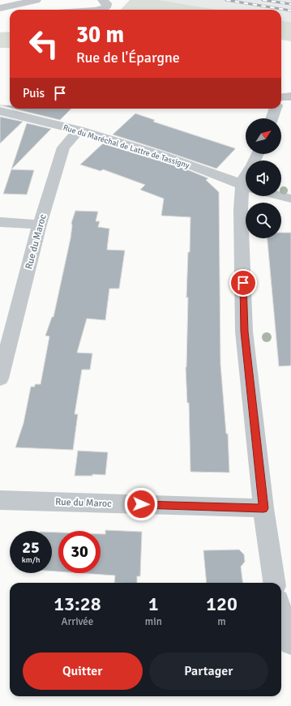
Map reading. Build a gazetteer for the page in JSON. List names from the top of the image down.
{
  "streets": {
    "street": ["Rue du Maréchal de Lattre de Tassigny", "Rue du Maroc"]
  },
  "crossings": [
    ["Rue du Maréchal de Lattre de Tassigny", "Rue du Maroc"]
  ],
  "north": "top right",
  "page": {
    "turn": ["30 m", "Rue de l'Épargne"],
    "then": "Puis",
    "speed": "25 km/h",
    "limit": "30",
    "eta": [
      "13:28",
      "Arrivée",
      "1",
      "min",
      "120",
      "m"
    ],
    "buttons": ["Quitter", "Partager"]
  }
}
